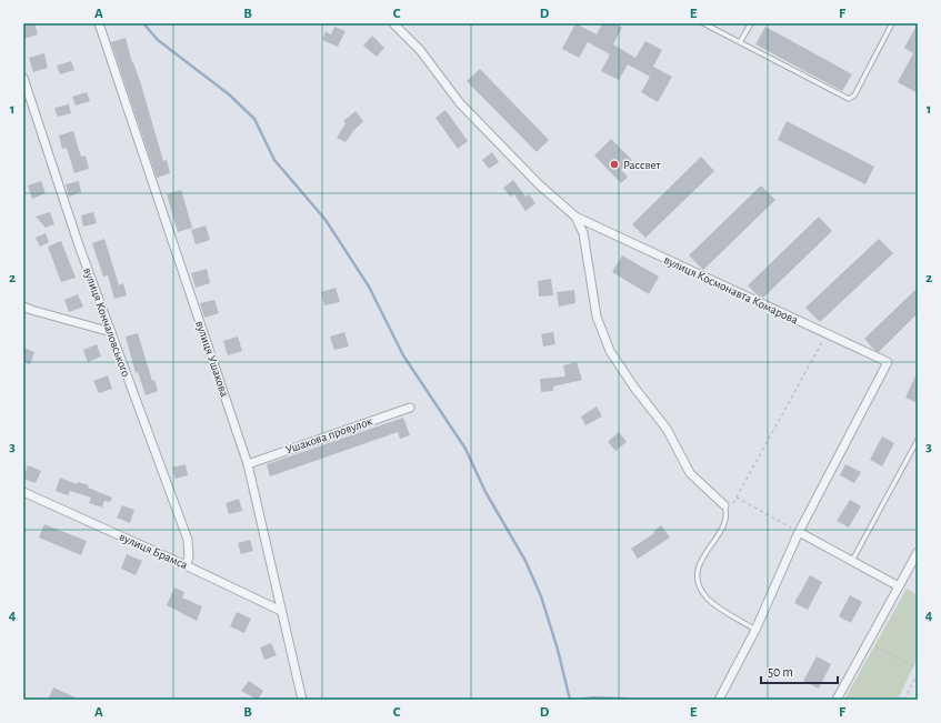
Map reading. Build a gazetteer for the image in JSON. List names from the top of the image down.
{
  "streets": {
    "street": [
      "вулиця Космонавта Комарова",
      "вулиця Кончаловського",
      "вулиця Ушакова",
      "Ушакова провулок",
      "вулиця Брамса"
    ]
  },
  "crossings": [
    ["вулиця Кончаловського", "вулиця Брамса"],
    ["вулиця Ушакова", "Ушакова провулок"],
    ["вулиця Ушакова", "вулиця Брамса"]
  ],
  "places": ["Рассвет"],
  "scale_bar": "50 m",
  "grid": {
    "columns": [
      "A",
      "B",
      "C",
      "D",
      "E",
      "F"
    ],
    "rows": [
      "1",
      "2",
      "3",
      "4"
    ]
  }
}
